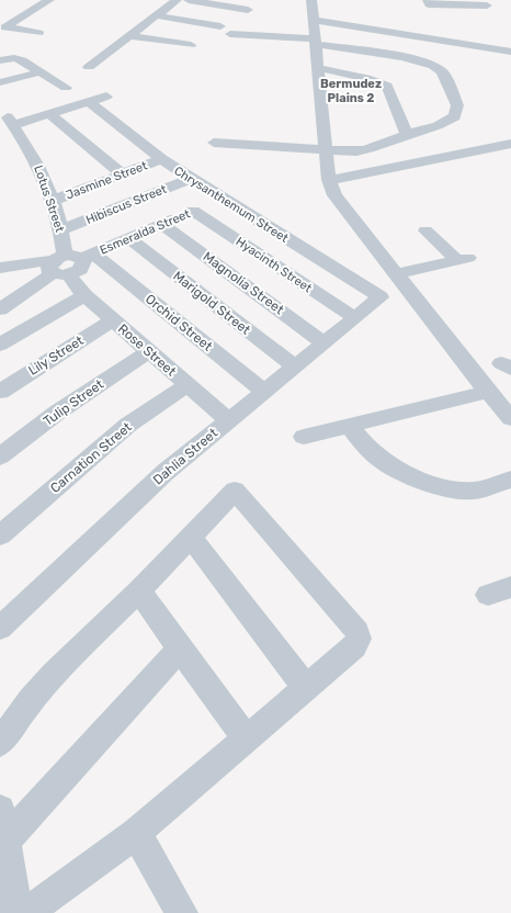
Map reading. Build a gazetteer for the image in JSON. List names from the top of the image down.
{
  "streets": {
    "street": [
      "Jasmine Street",
      "Lotus Street",
      "Hibiscus Street",
      "Chrysanthemum Street",
      "Esmeralda Street",
      "Hyacinth Street",
      "Magnolia Street",
      "Marigold Street",
      "Orchid Street",
      "Rose Street",
      "Lily Street",
      "Tulip Street",
      "Dahlia Street",
      "Carnation Street"
    ]
  },
  "crossings": [
    ["Jasmine Street", "Lotus Street"],
    ["Jasmine Street", "Chrysanthemum Street"],
    ["Lotus Street", "Hibiscus Street"],
    ["Lotus Street", "Esmeralda Street"],
    ["Lotus Street", "Orchid Street"],
    ["Lotus Street", "Rose Street"],
    ["Hibiscus Street", "Chrysanthemum Street"],
    ["Chrysanthemum Street", "Esmeralda Street"],
    ["Chrysanthemum Street", "Dahlia Street"],
    ["Esmeralda Street", "Hyacinth Street"],
    ["Esmeralda Street", "Magnolia Street"],
    ["Esmeralda Street", "Marigold Street"],
    ["Esmeralda Street", "Orchid Street"],
    ["Esmeralda Street", "Rose Street"],
    ["Hyacinth Street", "Dahlia Street"],
    ["Magnolia Street", "Dahlia Street"],
    ["Marigold Street", "Dahlia Street"],
    ["Orchid Street", "Rose Street"],
    ["Orchid Street", "Dahlia Street"],
    ["Rose Street", "Lily Street"],
    ["Rose Street", "Tulip Street"],
    ["Rose Street", "Dahlia Street"],
    ["Rose Street", "Carnation Street"]
  ],
  "districts": ["Bermudez Plains 2"]
}
